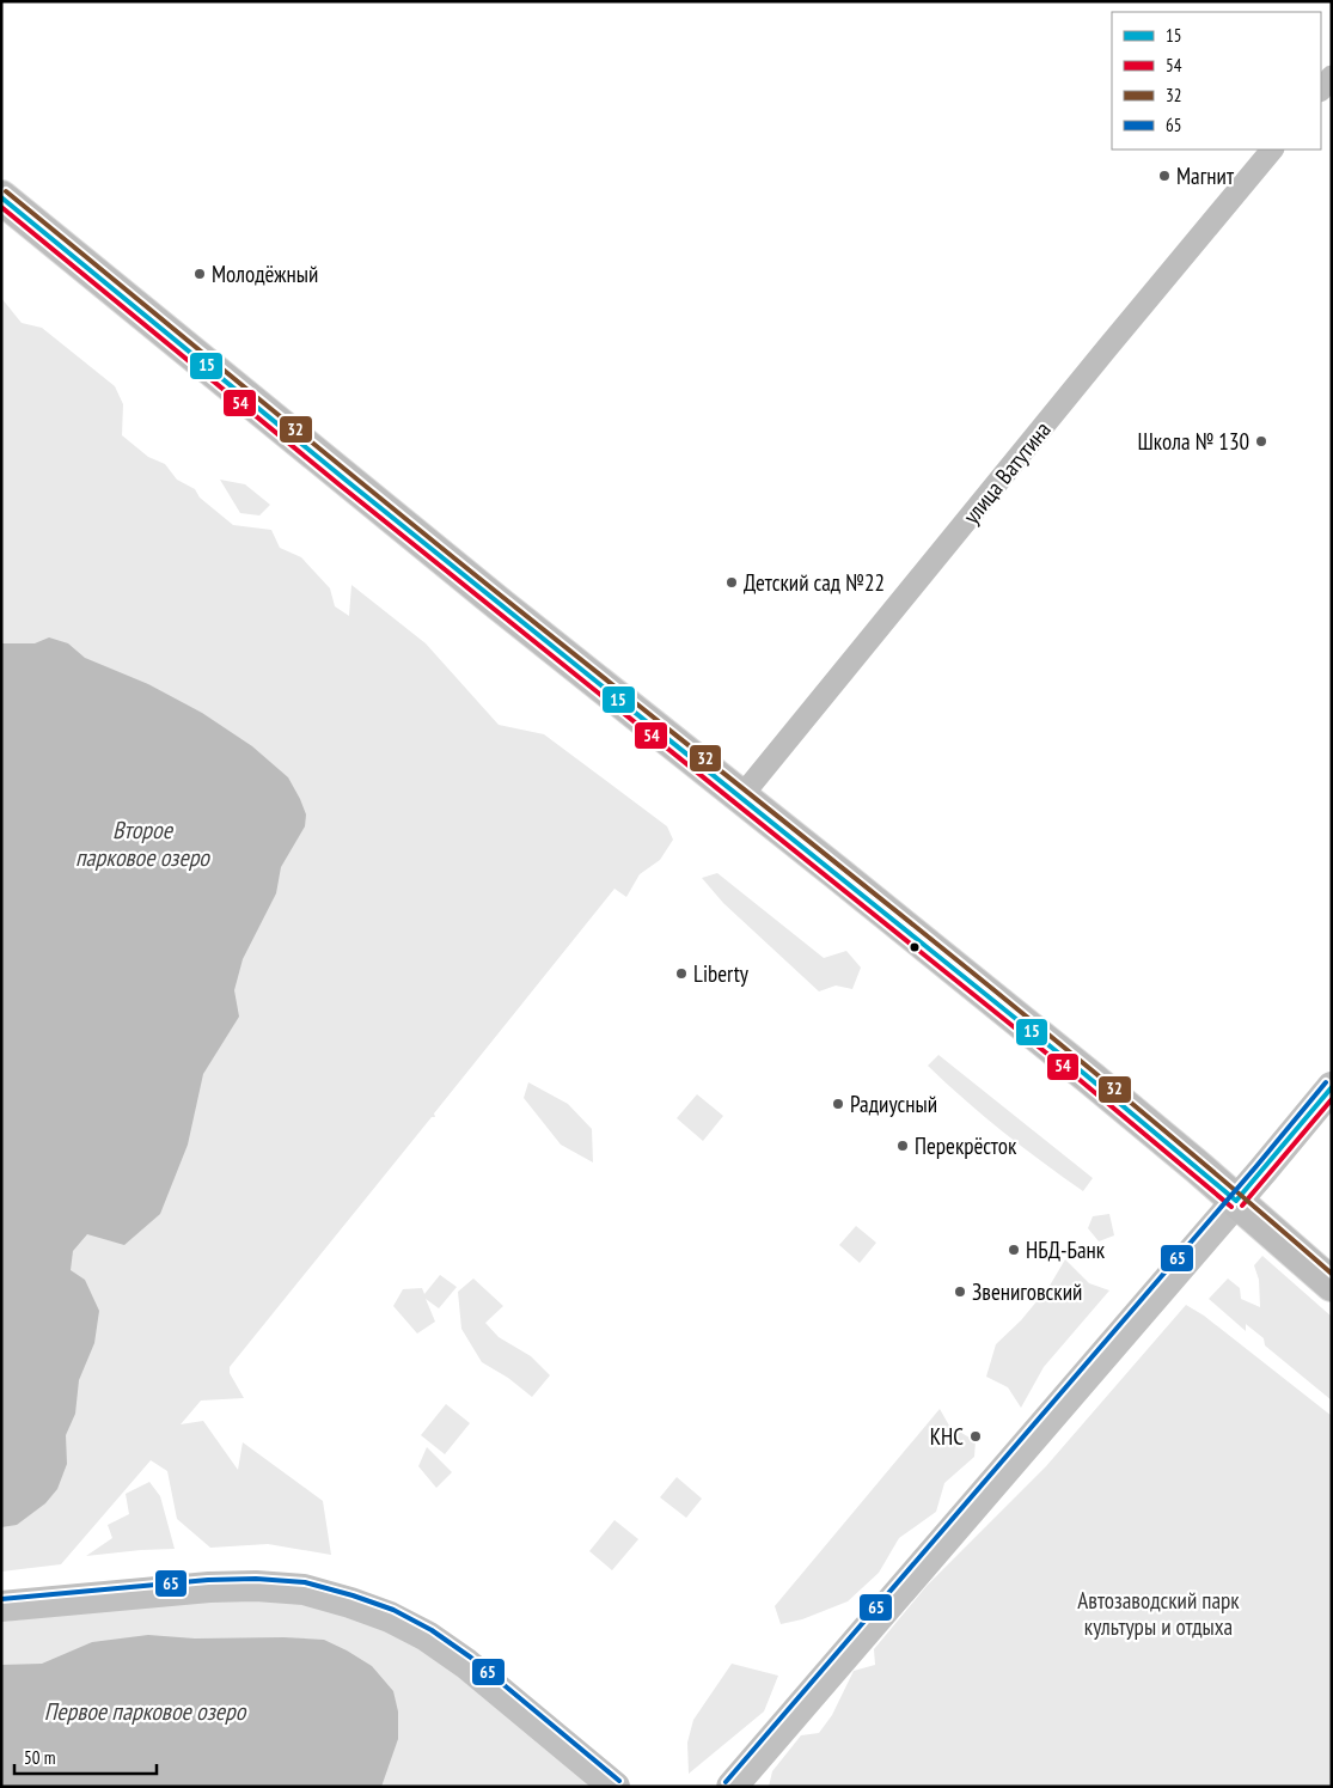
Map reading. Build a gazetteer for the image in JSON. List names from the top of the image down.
{
  "streets": {
    "street": ["улица Ватутина"]
  },
  "water": ["Второе парковое озеро", "Первое парковое озеро"],
  "parks": ["Автозаводский парк культуры и отдыха"],
  "places": [
    "Магнит",
    "Молодёжный",
    "Школа № 130",
    "Детский сад №22",
    "Liberty",
    "Радиусный",
    "Перекрёсток",
    "НБД-Банк",
    "Звениговский",
    "КНС"
  ],
  "lines": [
    "transit line 32",
    "transit line 15",
    "transit line 54",
    "transit line 65"
  ],
  "legend": [
    "15",
    "54",
    "32",
    "65"
  ],
  "scale_bar": "50 m"
}
